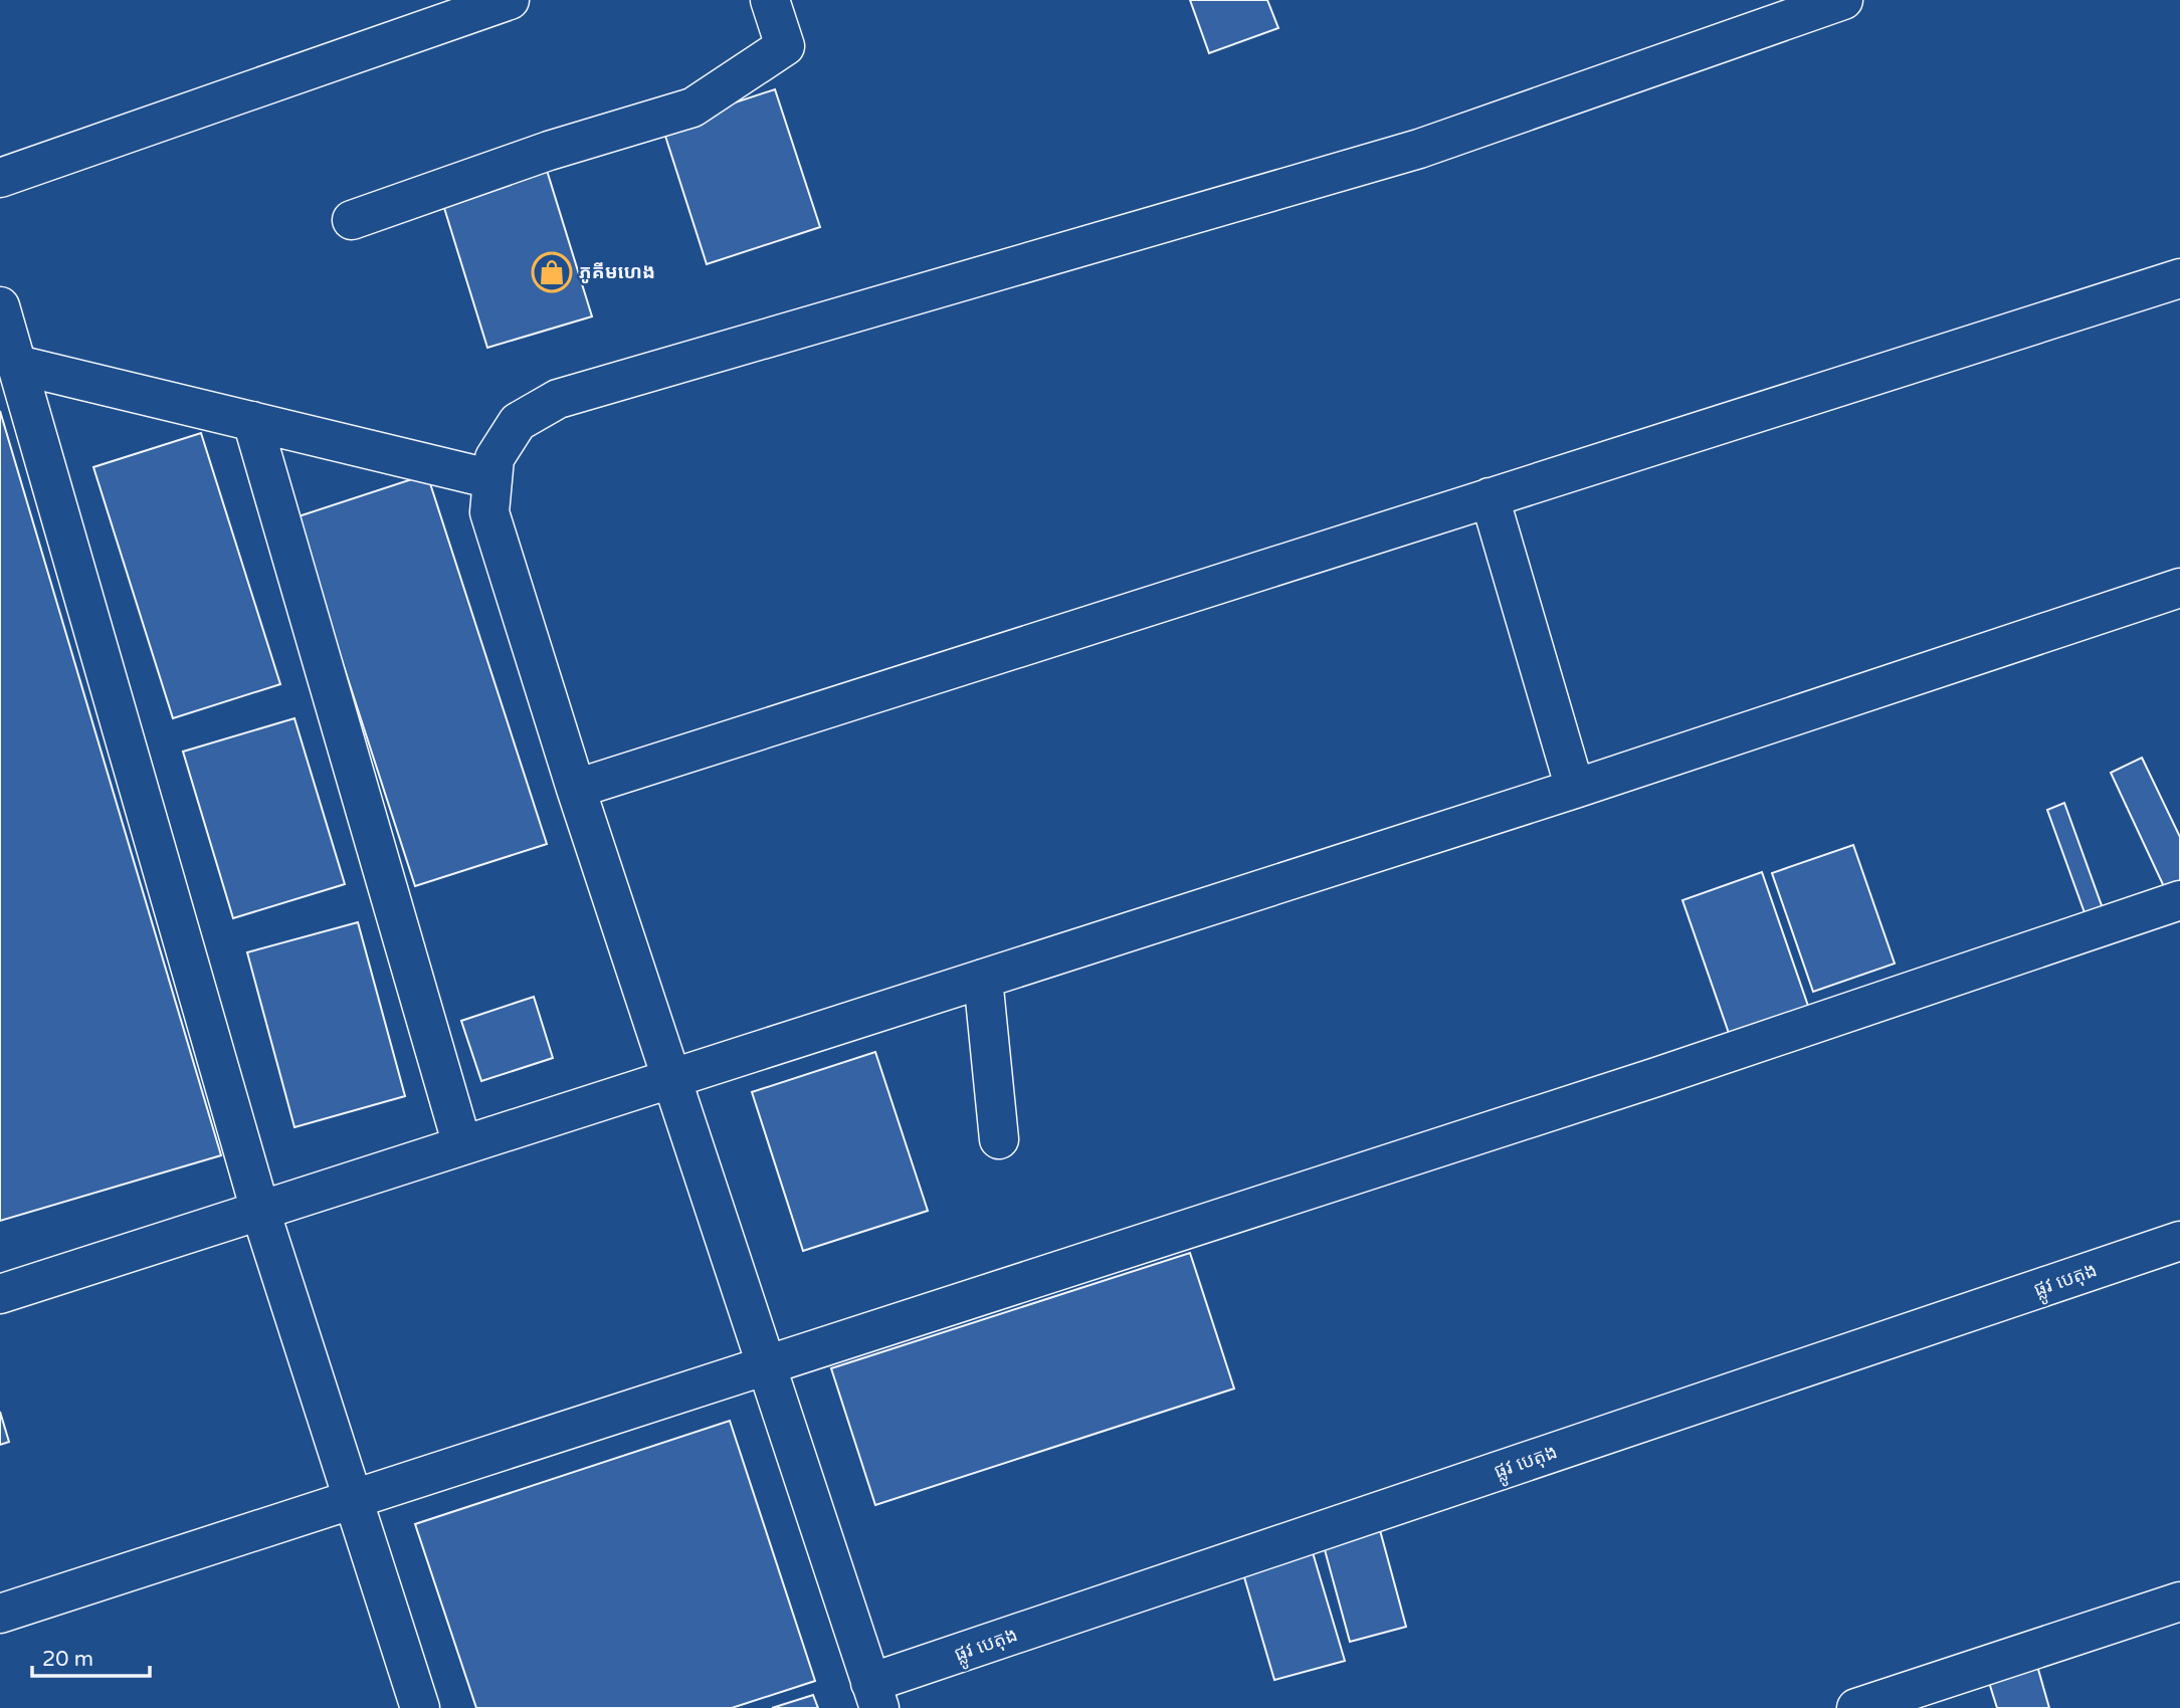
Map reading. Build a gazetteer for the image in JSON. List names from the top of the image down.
{
  "streets": {
    "street": ["ផ្លូវ បេតុង"]
  },
  "places": {
    "shop": ["ភូគីមហេង"]
  },
  "scale_bar": "20 m"
}
